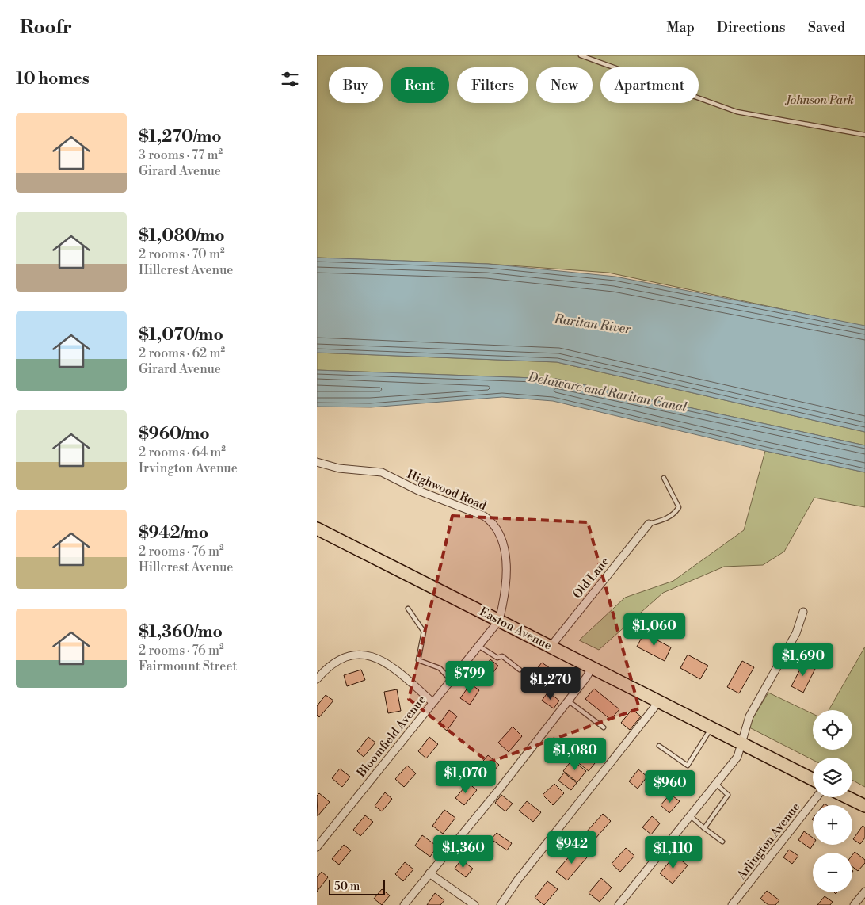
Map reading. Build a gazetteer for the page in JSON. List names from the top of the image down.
{
  "streets": {
    "main road": ["Easton Avenue"],
    "street": [
      "Highwood Road",
      "Old Lane",
      "Bloomfield Avenue",
      "Arlington Avenue"
    ]
  },
  "crossings": [
    ["Highwood Road", "Easton Avenue"],
    ["Highwood Road", "Bloomfield Avenue"],
    ["Old Lane", "Easton Avenue"],
    ["Easton Avenue", "Bloomfield Avenue"]
  ],
  "water": ["Raritan River", "Delaware and Raritan Canal"],
  "parks": ["Johnson Park"],
  "scale_bar": "50 m",
  "page": {
    "header": "Roofr",
    "nav": ["Map", "Directions", "Saved"],
    "heading": "10 homes",
    "chip": [
      "Buy",
      "Rent",
      "Filters",
      "New",
      "Apartment"
    ],
    "list": [
      {
        "name": "$1,270/mo",
        "note": "3 rooms · 77 m² · Girard Avenue"
      },
      {
        "name": "$1,080/mo",
        "note": "2 rooms · 70 m² · Hillcrest Avenue"
      },
      {
        "name": "$1,070/mo",
        "note": "2 rooms · 62 m² · Girard Avenue"
      },
      {
        "name": "$960/mo",
        "note": "2 rooms · 64 m² · Irvington Avenue"
      },
      {
        "name": "$942/mo",
        "note": "2 rooms · 76 m² · Hillcrest Avenue"
      },
      {
        "name": "$1,360/mo",
        "note": "2 rooms · 76 m² · Fairmount Street"
      }
    ],
    "price": [
      "$1,060",
      "$1,690",
      "$799",
      "$1,270",
      "$1,080",
      "$1,070",
      "$960",
      "$942",
      "$1,360",
      "$1,110"
    ],
    "map_buttons": ["+", "−"],
    "scale": "50 m"
  }
}
